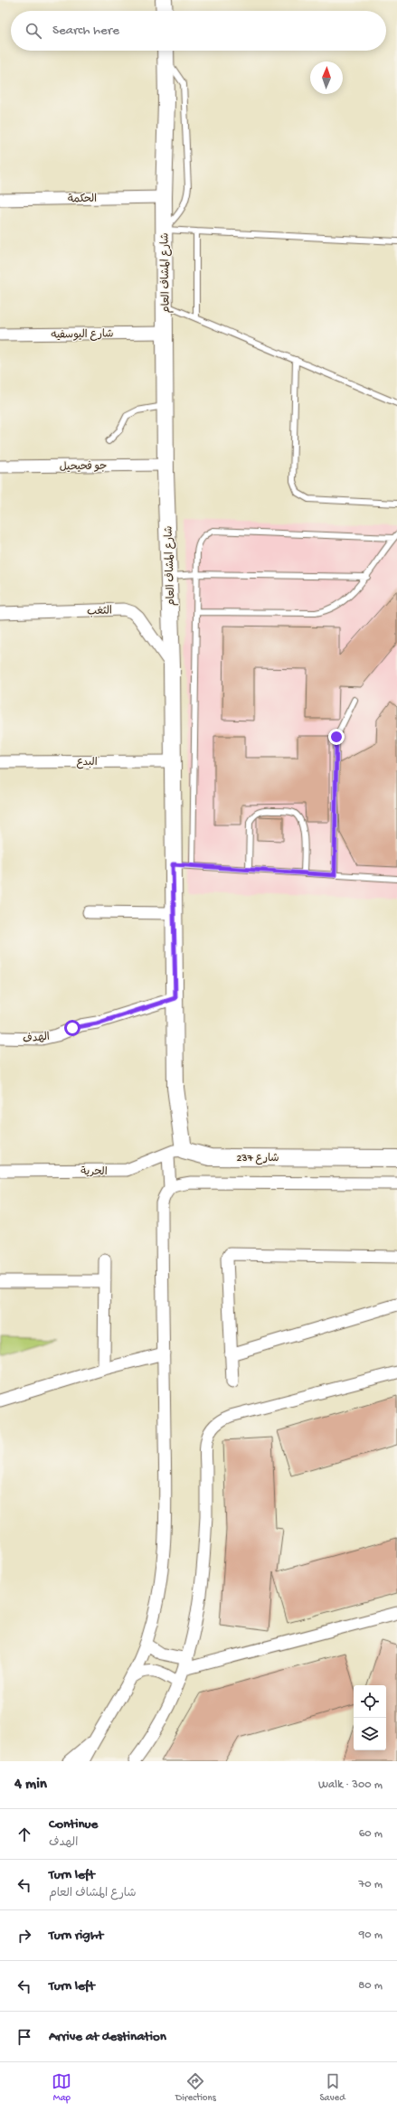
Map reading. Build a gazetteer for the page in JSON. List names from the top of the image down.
{
  "streets": {
    "street": [
      "الحكمة",
      "شارع المشاف العام",
      "شارع اليوسفيه",
      "جو فحيحيل",
      "الثغب",
      "البدع",
      "الهدف",
      "شارع 237",
      "الحرية"
    ]
  },
  "crossings": [
    ["الحكمة", "شارع المشاف العام"],
    ["شارع المشاف العام", "شارع اليوسفيه"],
    ["شارع المشاف العام", "جو فحيحيل"],
    ["شارع المشاف العام", "الثغب"],
    ["شارع المشاف العام", "البدع"],
    ["شارع المشاف العام", "الهدف"],
    ["شارع المشاف العام", "شارع 237"],
    ["شارع المشاف العام", "الحرية"],
    ["شارع 237", "الحرية"]
  ],
  "north": "top",
  "page": {
    "search": "Search here",
    "heading": ["4 min", "Walk · 300 m"],
    "list": [
      ["Continue", "الهدف", "60 m"],
      ["Turn left", "شارع المشاف العام", "70 m"],
      ["Turn right", "90 m"],
      ["Turn left", "80 m"],
      "Arrive at destination"
    ],
    "nav": ["Map", "Directions", "Saved"]
  }
}
